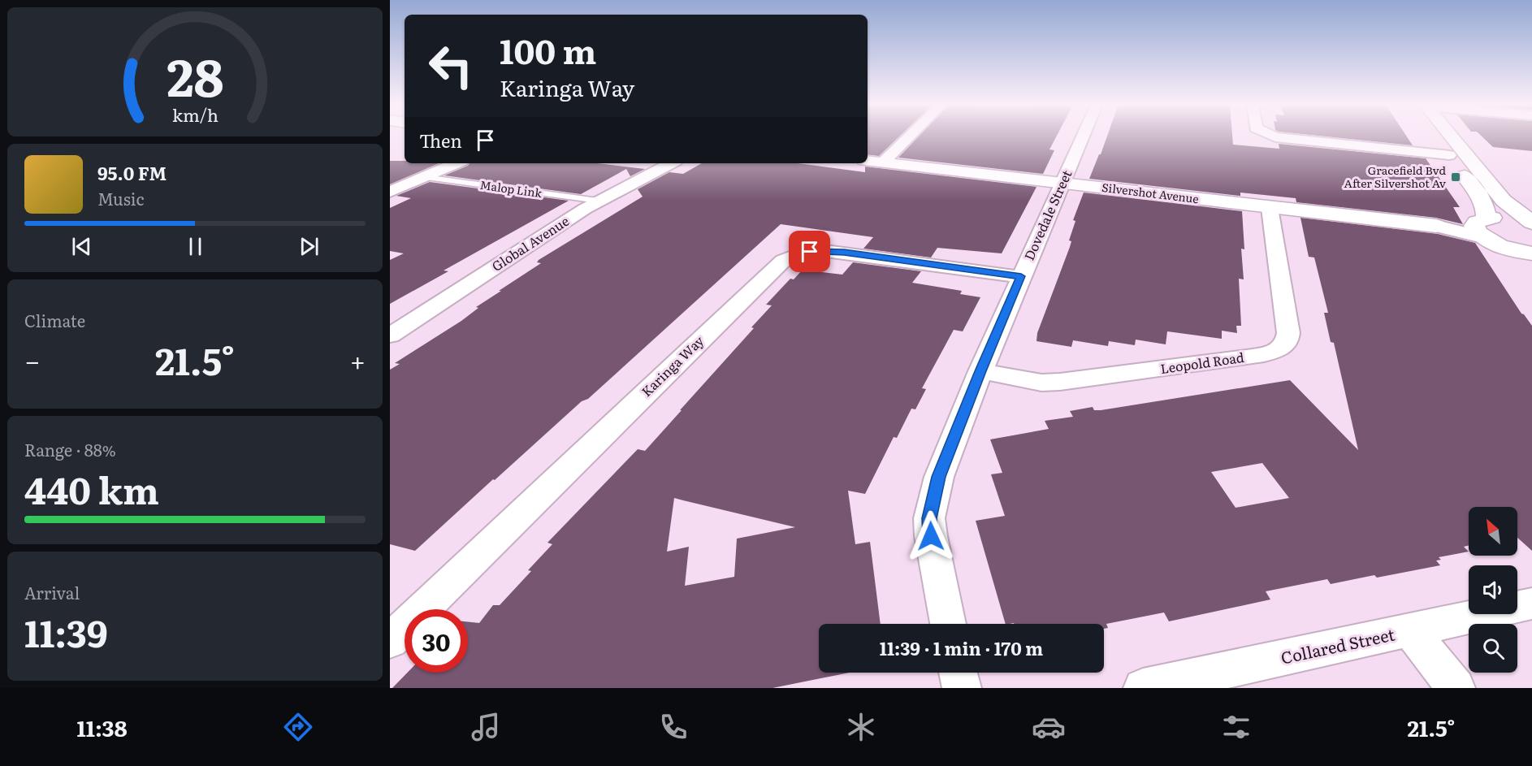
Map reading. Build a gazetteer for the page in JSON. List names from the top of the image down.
{
  "streets": {
    "street": [
      "Silvershot Avenue",
      "Dovedale Street",
      "Global Avenue",
      "Leopold Road",
      "Karinga Way",
      "Collared Street"
    ],
    "lane": ["Malop Link"]
  },
  "crossings": [
    ["Malop Link", "Global Avenue"],
    ["Silvershot Avenue", "Dovedale Street"],
    ["Silvershot Avenue", "Leopold Road"],
    ["Dovedale Street", "Leopold Road"],
    ["Dovedale Street", "Karinga Way"]
  ],
  "places": {
    "transit": ["Gracefield Bvd After Silvershot Av"]
  },
  "north": "top left",
  "page": {
    "turn": ["100 m", "Karinga Way"],
    "then": "Then",
    "song": ["95.0 FM", "Music"],
    "tile": [
      "Climate",
      ["Range · 88%", "440 km"],
      ["Arrival", "11:39"]
    ],
    "heat": ["−", "21.5°", "+"],
    "limit": "30",
    "trip": "11:39 · 1 min · 170 m",
    "tabs": ["11:38", "21.5°"],
    "gauge": ["28", "km/h"]
  }
}
